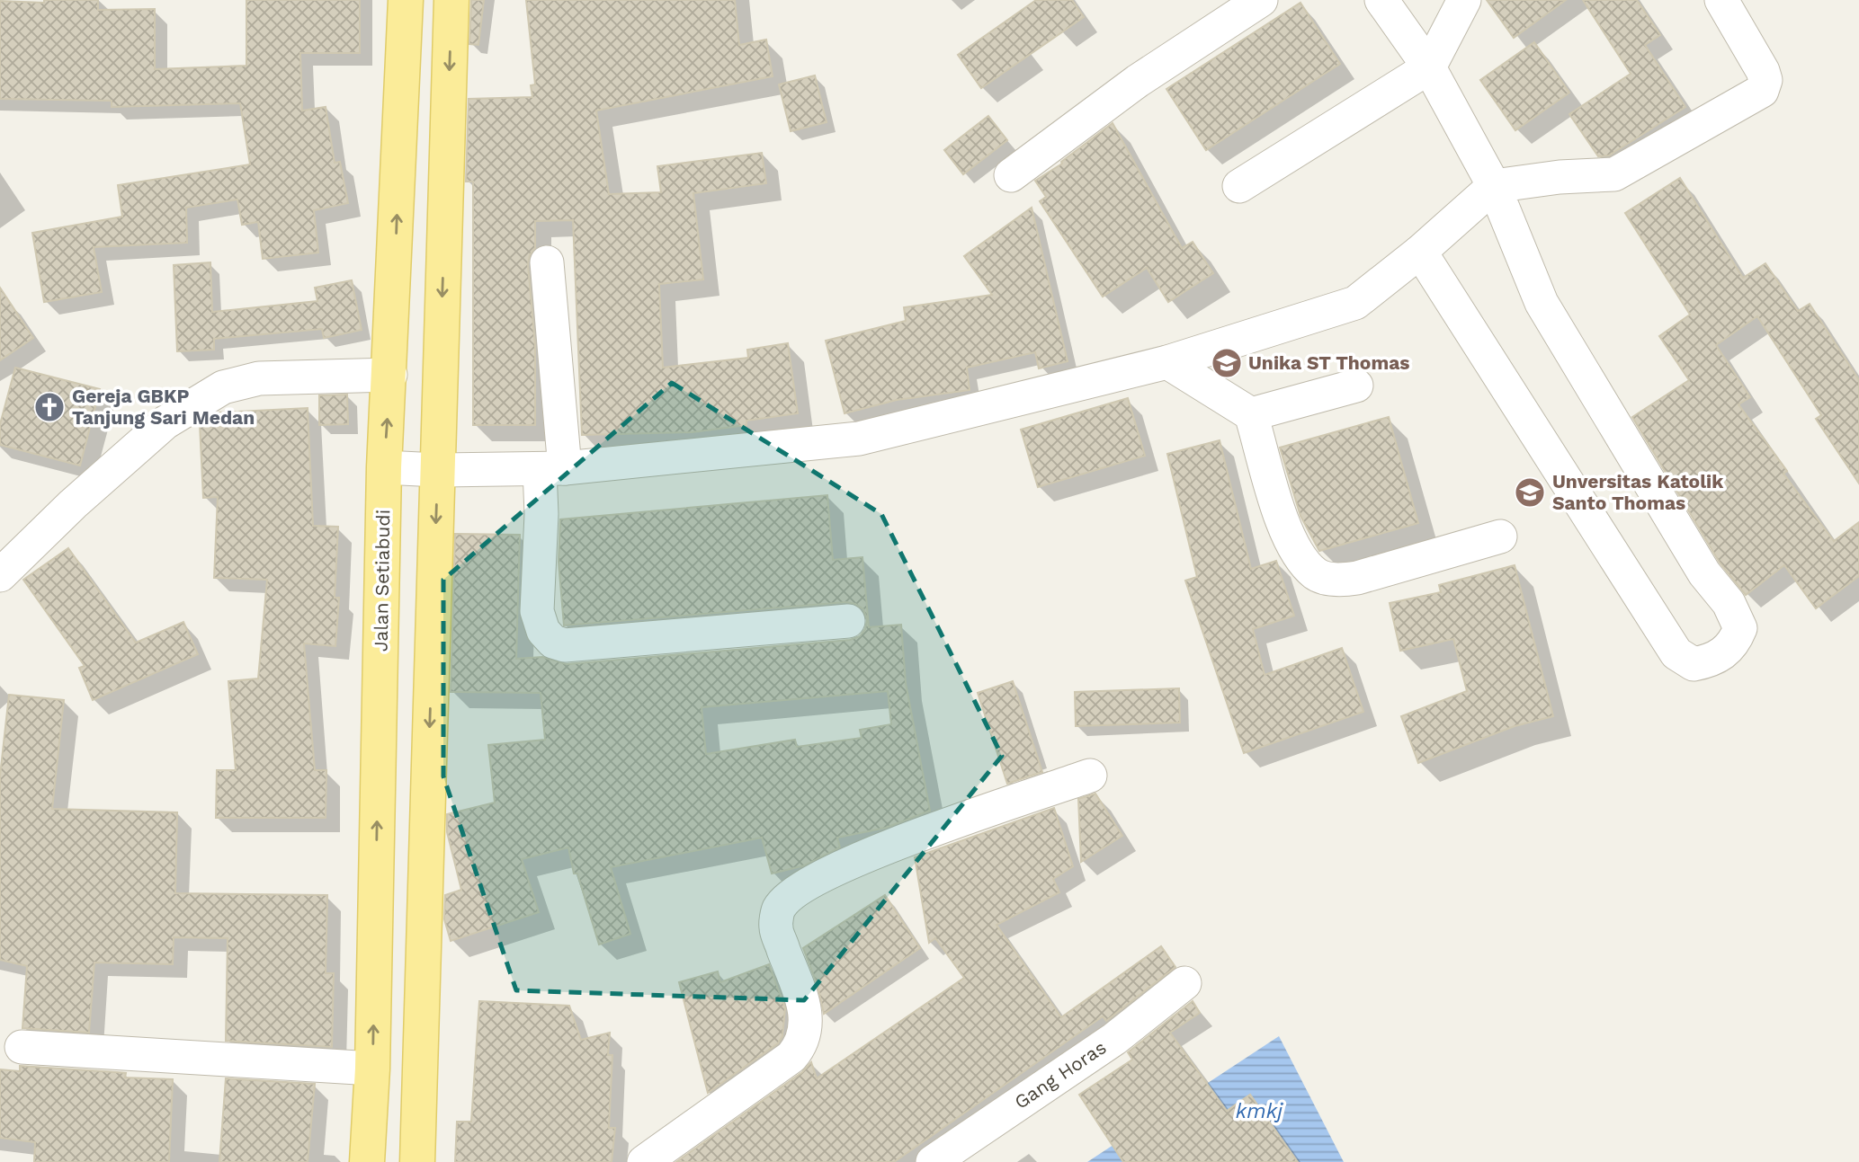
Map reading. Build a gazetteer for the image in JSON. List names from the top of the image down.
{
  "streets": {
    "main road": ["Jalan Setiabudi"],
    "street": ["Gang Horas"]
  },
  "water": ["kmkj"],
  "places": {
    "school or university": ["Unika ST Thomas", "Unversitas Katolik Santo Thomas"],
    "church": ["Gereja GBKP Tanjung Sari Medan"]
  }
}
